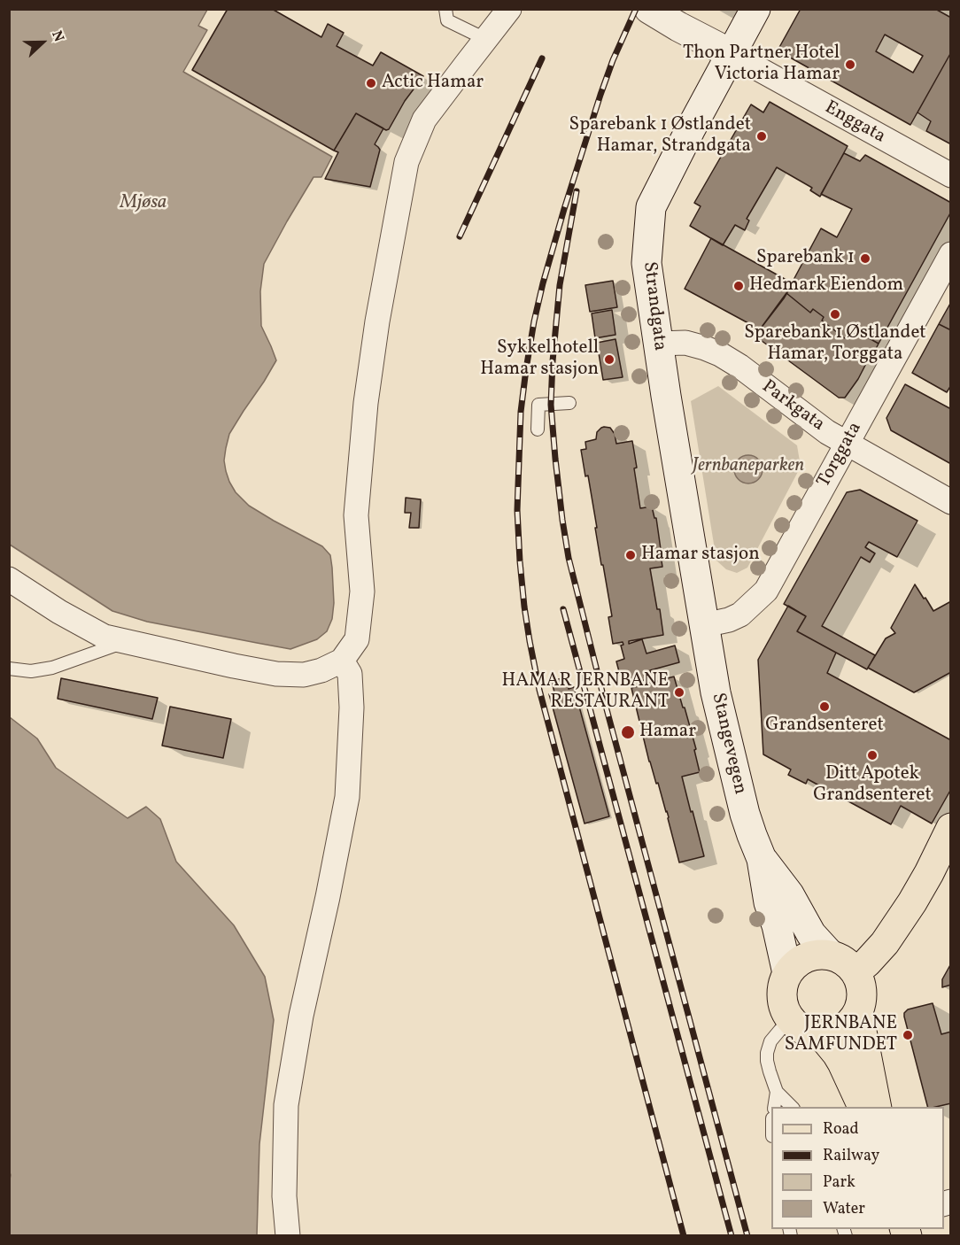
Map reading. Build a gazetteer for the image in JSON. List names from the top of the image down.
{
  "streets": {
    "main road": ["Strandgata", "Stangevegen"],
    "street": ["Enggata", "Parkgata", "Torggata"]
  },
  "crossings": [
    ["Enggata", "Strandgata"],
    ["Strandgata", "Parkgata"],
    ["Strandgata", "Torggata"],
    ["Strandgata", "Stangevegen"],
    ["Parkgata", "Torggata"],
    ["Torggata", "Stangevegen"]
  ],
  "water": ["Mjøsa"],
  "parks": ["Jernbaneparken"],
  "places": [
    "Thon Partner Hotel Victoria Hamar",
    "Actic Hamar",
    "Sparebank 1 Østlandet Hamar, Strandgata",
    "Sparebank 1",
    "Hedmark Eiendom",
    "Sparebank 1 Østlandet Hamar, Torggata",
    "Sykkelhotell Hamar stasjon",
    "Hamar stasjon",
    "HAMAR JERNBANE RESTAURANT",
    "Grandsenteret",
    "Hamar",
    "Ditt Apotek Grandsenteret",
    "JERNBANE SAMFUNDET"
  ],
  "legend": [
    "Road",
    "Railway",
    "Park",
    "Water"
  ],
  "north": "right"
}
